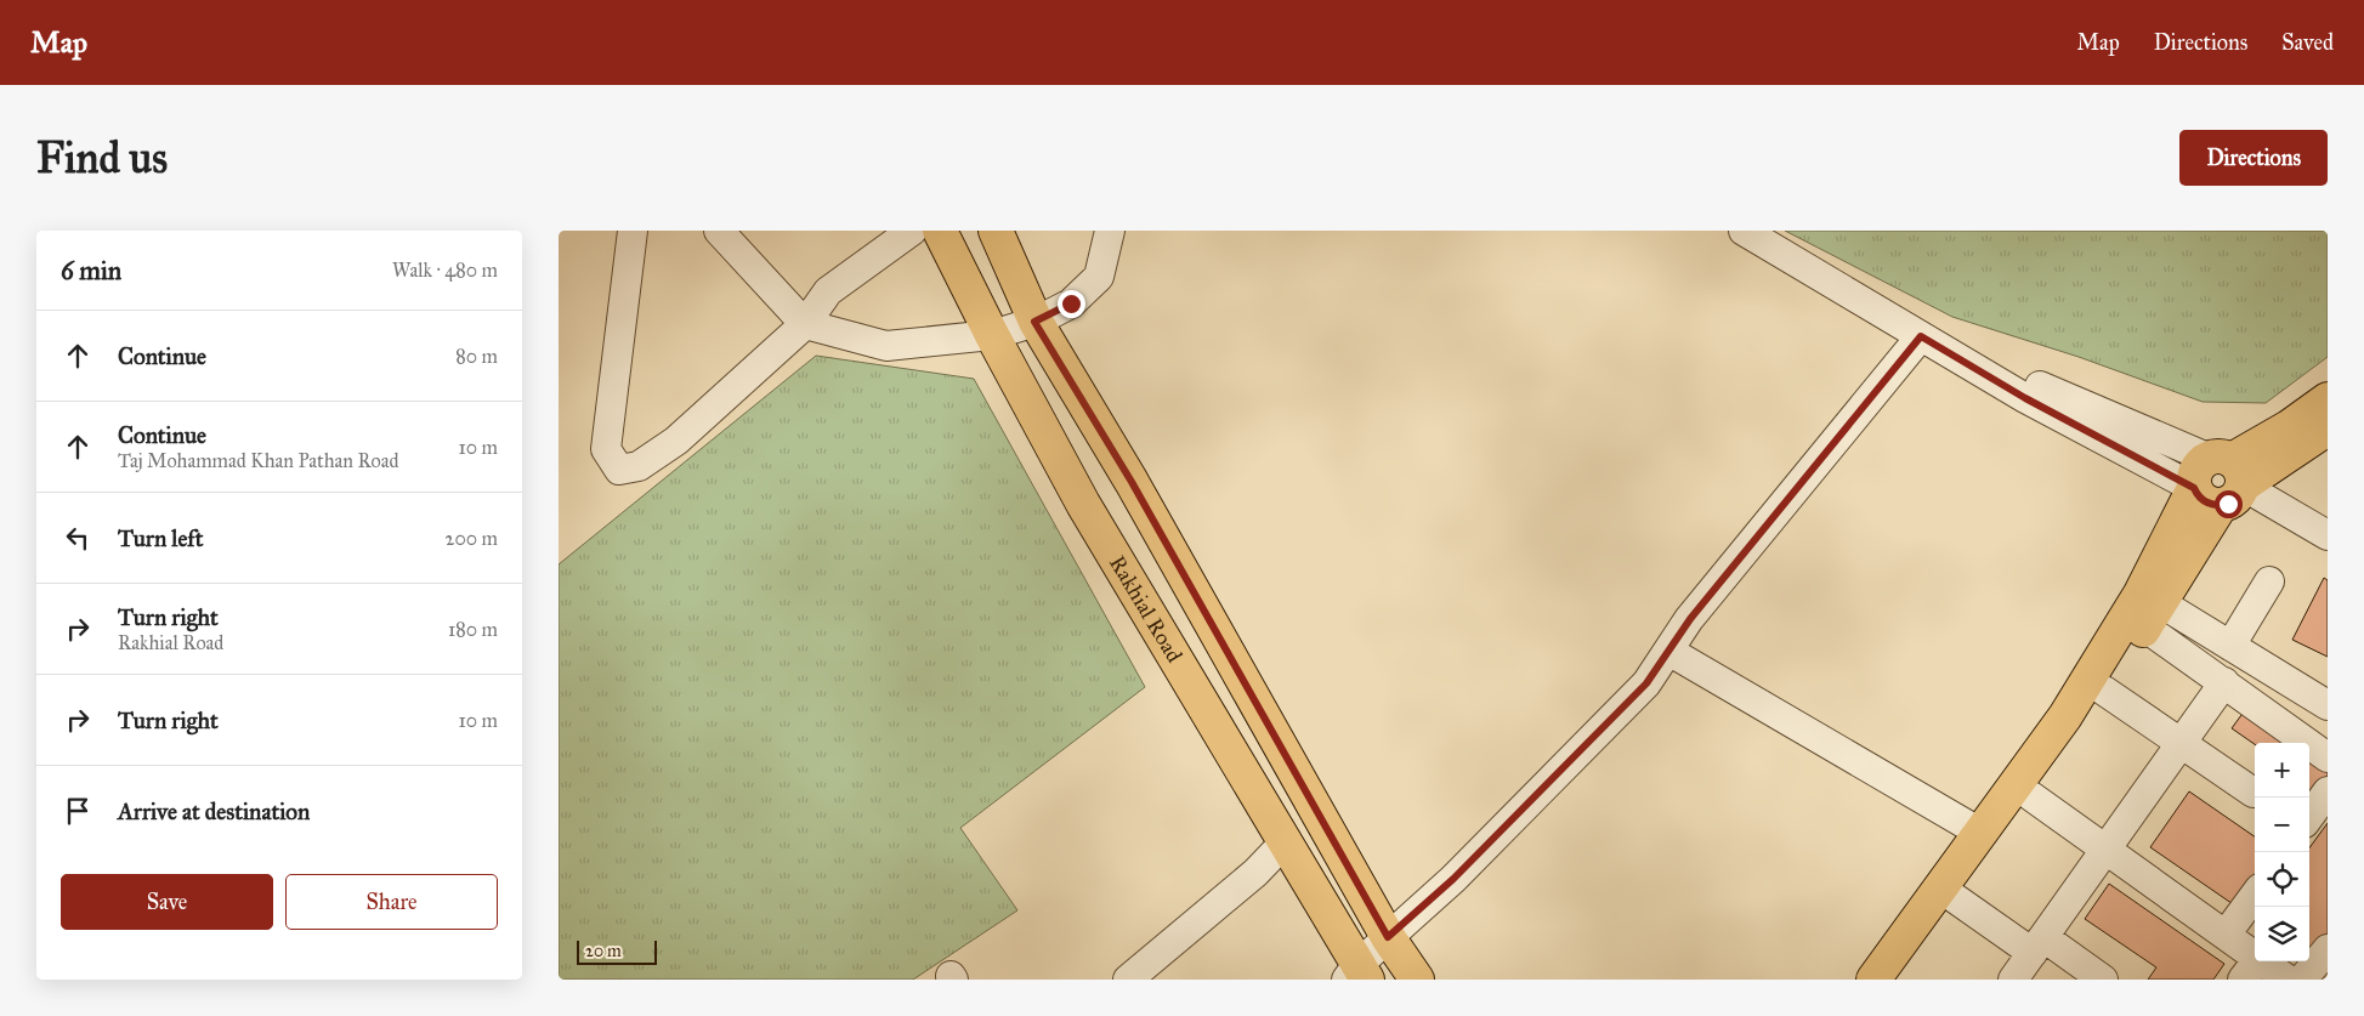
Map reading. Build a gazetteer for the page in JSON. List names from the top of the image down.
{
  "streets": {
    "main road": ["Rakhial Road"]
  },
  "scale_bar": "20 m",
  "page": {
    "header": "Map",
    "nav": ["Map", "Directions", "Saved"],
    "buttons": [
      "Directions",
      ["Save", "Share"]
    ],
    "title": "Find us",
    "heading": ["6 min", "Walk · 480 m"],
    "list": [
      ["Continue", "80 m"],
      ["Continue", "Taj Mohammad Khan Pathan Road", "10 m"],
      ["Turn left", "200 m"],
      ["Turn right", "Rakhial Road", "180 m"],
      ["Turn right", "10 m"],
      "Arrive at destination"
    ],
    "map_buttons": ["+", "−"],
    "scale": "20 m"
  }
}
